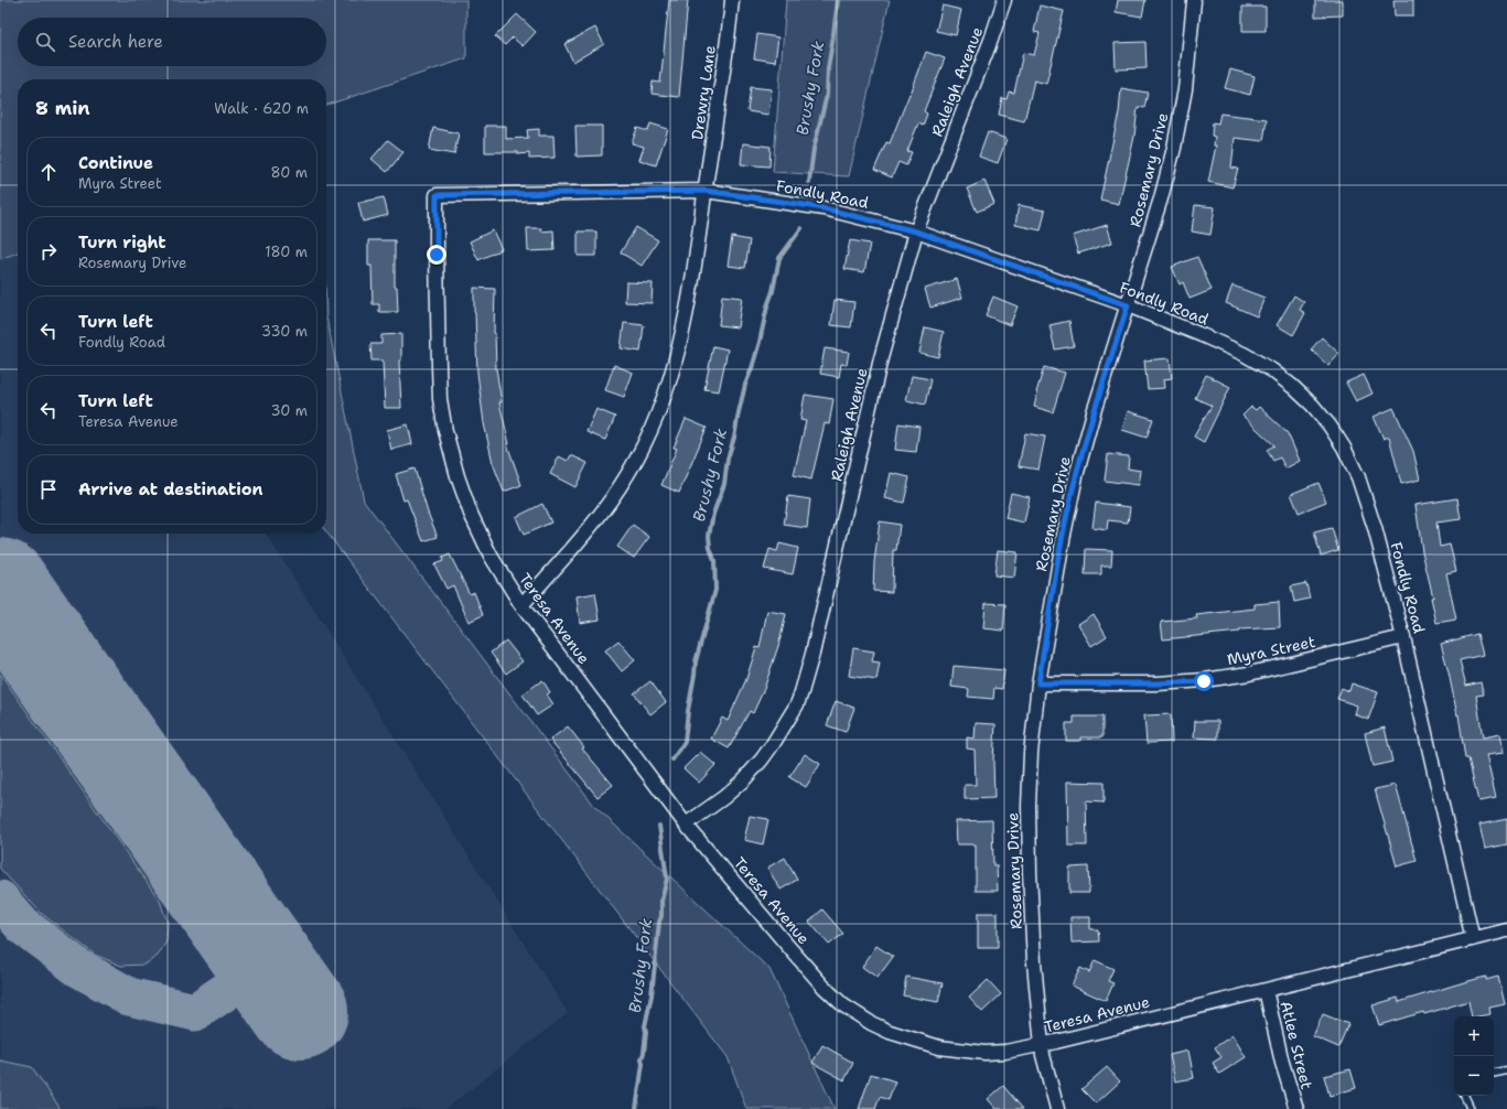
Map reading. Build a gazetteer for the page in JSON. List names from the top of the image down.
{
  "streets": {
    "street": [
      "Raleigh Avenue",
      "Drewry Lane",
      "Rosemary Drive",
      "Fondly Road",
      "Teresa Avenue",
      "Myra Street",
      "Atlee Street"
    ]
  },
  "crossings": [
    ["Raleigh Avenue", "Fondly Road"],
    ["Raleigh Avenue", "Teresa Avenue"],
    ["Drewry Lane", "Fondly Road"],
    ["Drewry Lane", "Teresa Avenue"],
    ["Rosemary Drive", "Fondly Road"],
    ["Rosemary Drive", "Teresa Avenue"],
    ["Rosemary Drive", "Myra Street"],
    ["Fondly Road", "Teresa Avenue"],
    ["Fondly Road", "Myra Street"],
    ["Teresa Avenue", "Atlee Street"]
  ],
  "water": ["Brushy Fork"],
  "page": {
    "search": "Search here",
    "heading": ["8 min", "Walk · 620 m"],
    "list": [
      ["Continue", "Myra Street", "80 m"],
      ["Turn right", "Rosemary Drive", "180 m"],
      ["Turn left", "Fondly Road", "330 m"],
      ["Turn left", "Teresa Avenue", "30 m"],
      "Arrive at destination"
    ],
    "map_buttons": ["+", "−"]
  }
}
